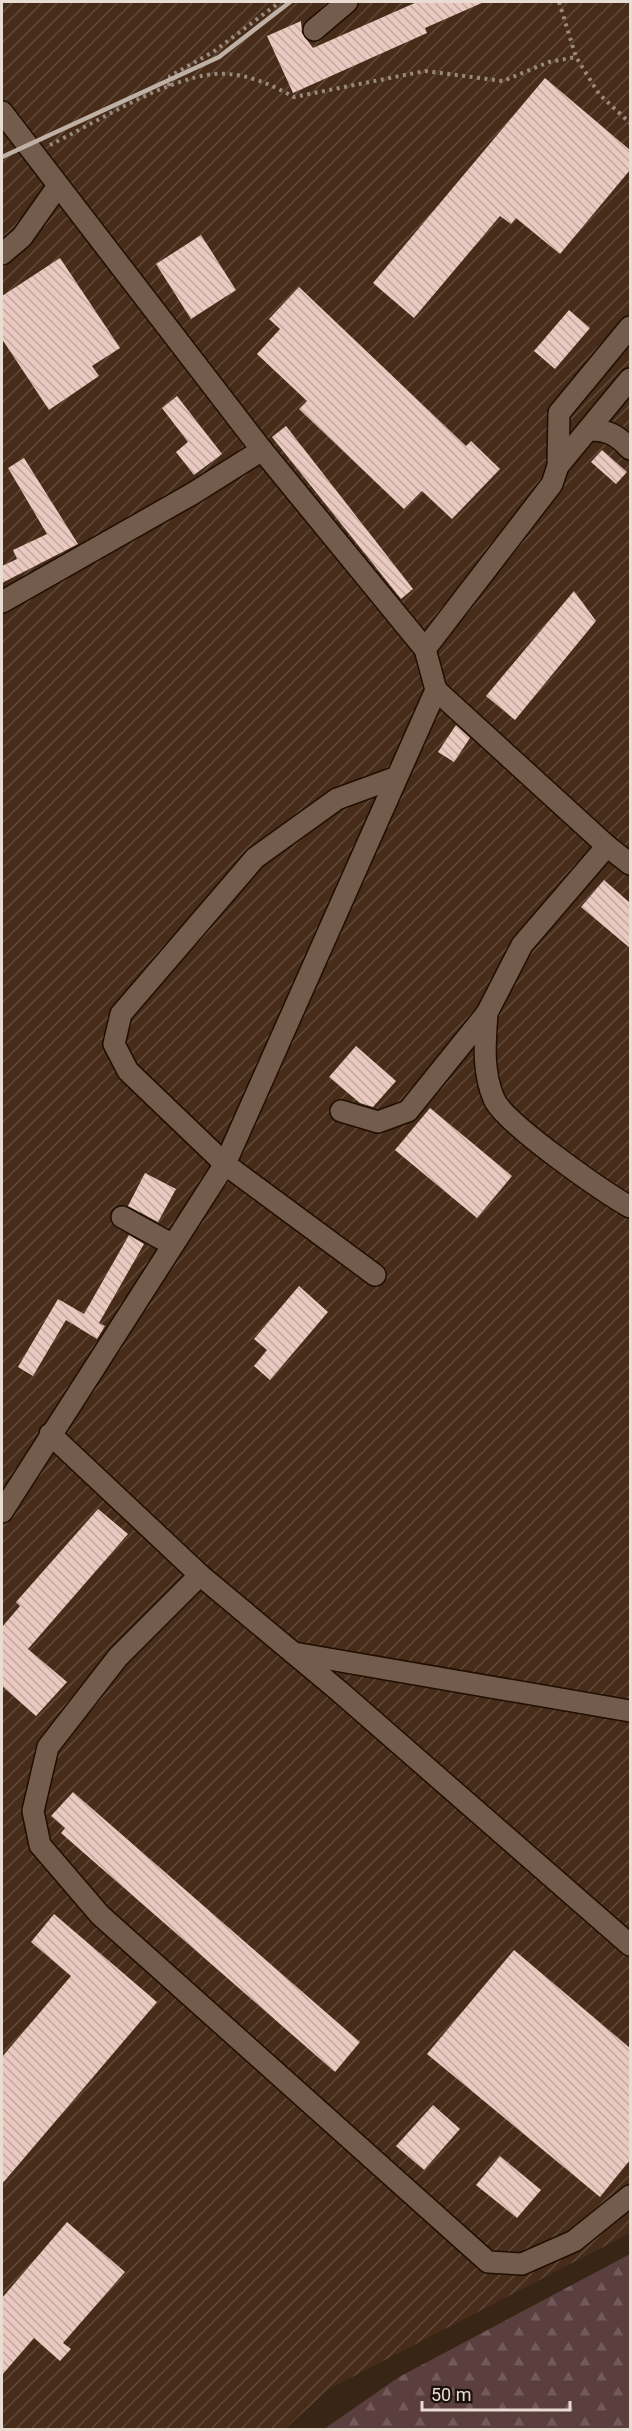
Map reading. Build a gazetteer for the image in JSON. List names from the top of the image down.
{
  "scale_bar": "50 m"
}
